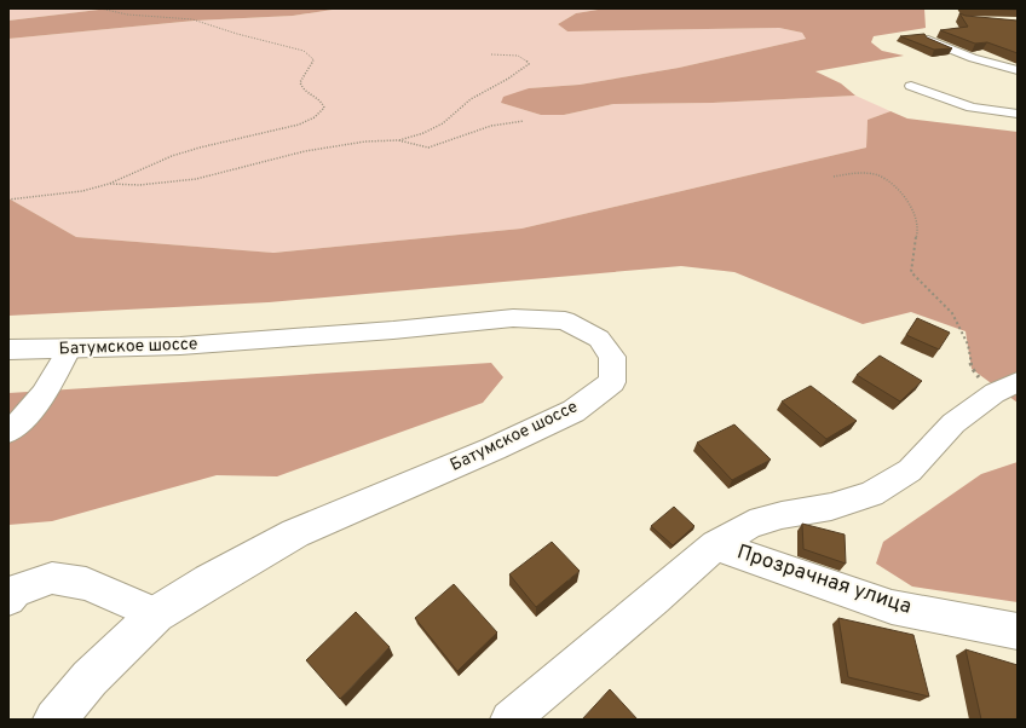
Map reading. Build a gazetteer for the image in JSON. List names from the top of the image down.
{
  "streets": {
    "highway": ["Батумское шоссе"],
    "street": ["Прозрачная улица"]
  }
}
